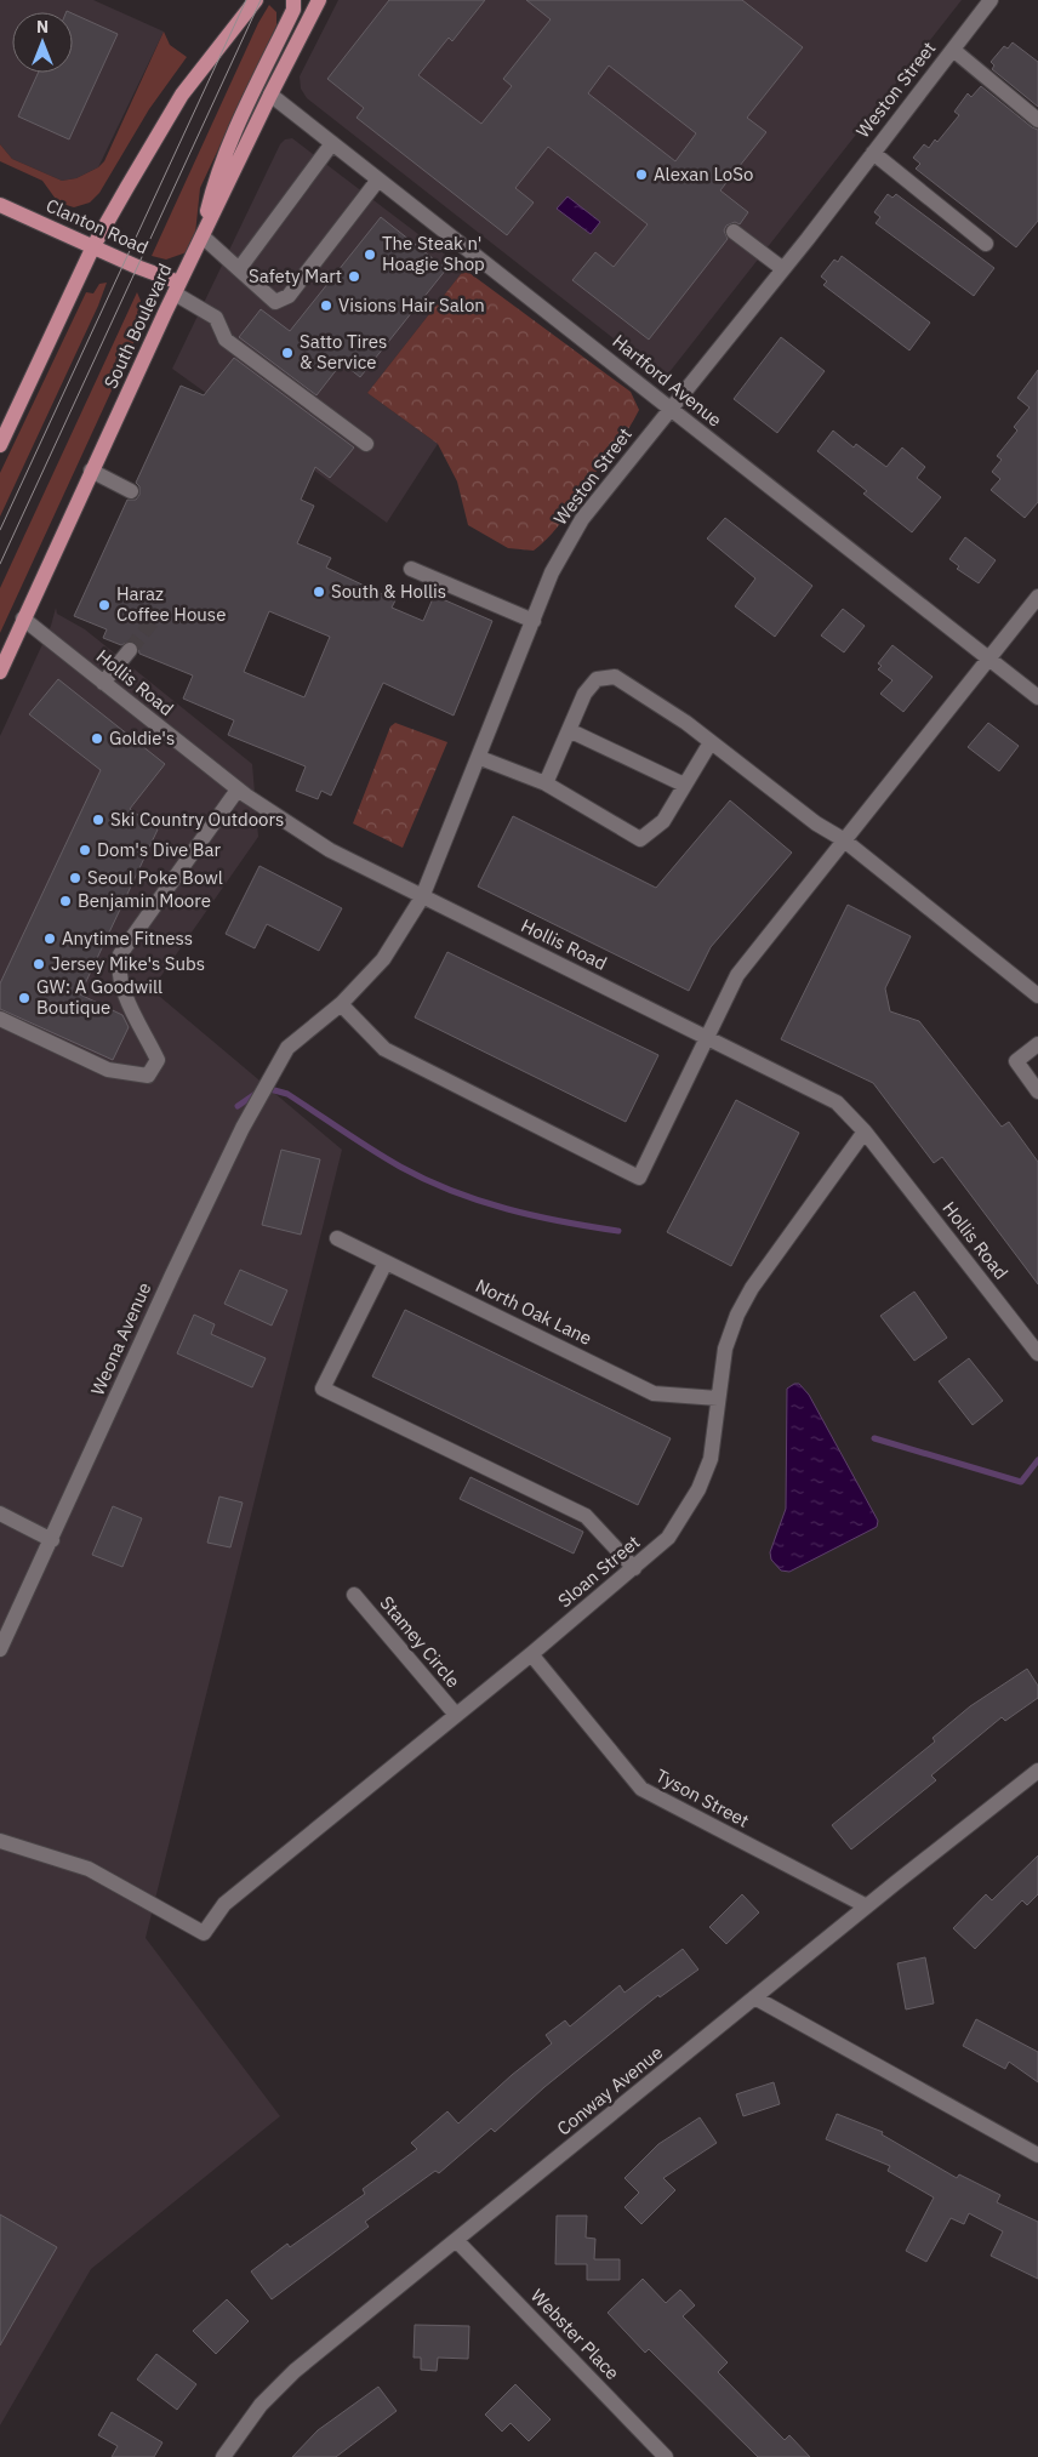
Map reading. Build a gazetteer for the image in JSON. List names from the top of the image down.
{
  "streets": {
    "main road": ["Clanton Road", "South Boulevard"],
    "street": [
      "Weston Street",
      "Hartford Avenue",
      "Hollis Road",
      "North Oak Lane",
      "Weona Avenue",
      "Sloan Street",
      "Stamey Circle",
      "Tyson Street",
      "Conway Avenue",
      "Webster Place"
    ]
  },
  "crossings": [
    ["Weston Street", "Hartford Avenue"],
    ["Weston Street", "Hollis Road"],
    ["Weston Street", "Weona Avenue"],
    ["Clanton Road", "South Boulevard"],
    ["South Boulevard", "Hartford Avenue"],
    ["South Boulevard", "Hollis Road"],
    ["Hollis Road", "Sloan Street"],
    ["North Oak Lane", "Sloan Street"],
    ["Sloan Street", "Stamey Circle"],
    ["Sloan Street", "Tyson Street"],
    ["Tyson Street", "Conway Avenue"],
    ["Conway Avenue", "Webster Place"]
  ],
  "places": [
    "Alexan LoSo",
    "The Steak n' Hoagie Shop",
    "Safety Mart",
    "Visions Hair Salon",
    "Satto Tires & Service",
    "South & Hollis",
    "Haraz Coffee House",
    "Goldie's",
    "Ski Country Outdoors",
    "Dom's Dive Bar",
    "Seoul Poke Bowl",
    "Benjamin Moore",
    "Anytime Fitness",
    "Jersey Mike's Subs",
    "GW: A Goodwill Boutique"
  ],
  "north": "top"
}
